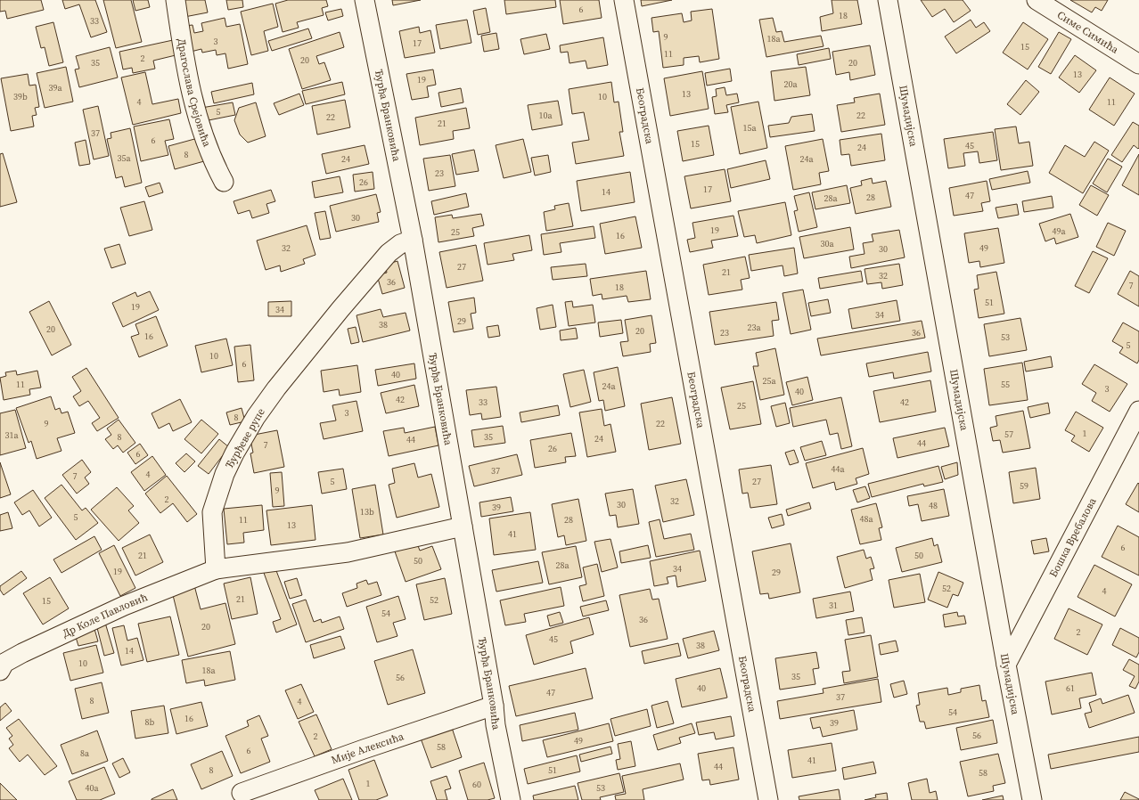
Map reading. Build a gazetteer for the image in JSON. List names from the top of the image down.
{
  "streets": {
    "street": [
      "Симе Симића",
      "Драгослава Срејовића",
      "Ђурђа Бранковића",
      "Београдска",
      "Шумадијска",
      "Ђурђеве рупе",
      "Бошка Вребалова",
      "Др Коле Павловић",
      "Мије Алексића"
    ]
  },
  "crossings": [
    ["Ђурђа Бранковића", "Ђурђеве рупе"],
    ["Ђурђа Бранковића", "Мије Алексића"],
    ["Шумадијска", "Бошка Вребалова"],
    ["Ђурђеве рупе", "Др Коле Павловић"]
  ],
  "house_numbers": [
    "6",
    "18",
    "33",
    "9",
    "18a",
    "3",
    "17",
    "15",
    "11",
    "2",
    "20",
    "35",
    "20",
    "13",
    "19",
    "20a",
    "39a",
    "13",
    "39b",
    "10",
    "4",
    "11",
    "5",
    "10a",
    "22",
    "22",
    "21",
    "15a",
    "37",
    "6",
    "15",
    "45",
    "24",
    "8",
    "35a",
    "24",
    "24a",
    "23",
    "26",
    "17",
    "14",
    "47",
    "28",
    "28a",
    "30",
    "19",
    "49a",
    "25",
    "16",
    "30a",
    "32",
    "49",
    "30",
    "27",
    "21",
    "32",
    "36",
    "7",
    "18",
    "51",
    "19",
    "34",
    "34",
    "29",
    "38",
    "23a",
    "20",
    "20",
    "23",
    "36",
    "16",
    "53",
    "5",
    "10",
    "6",
    "40",
    "25a",
    "11",
    "55",
    "24a",
    "3",
    "40",
    "42",
    "33",
    "42",
    "25",
    "3",
    "8",
    "9",
    "22",
    "1",
    "57",
    "31a",
    "8",
    "35",
    "24",
    "44",
    "44",
    "7",
    "26",
    "6",
    "44a",
    "37",
    "4",
    "7",
    "5",
    "27",
    "59",
    "9",
    "2",
    "32",
    "30",
    "48",
    "39",
    "13b",
    "5",
    "48a",
    "11",
    "28",
    "13",
    "41",
    "6",
    "21",
    "50",
    "50",
    "28a",
    "34",
    "19",
    "29",
    "52",
    "4",
    "21",
    "52",
    "15",
    "31",
    "54",
    "36",
    "20",
    "2",
    "45",
    "38",
    "14",
    "10",
    "18a",
    "35",
    "56",
    "40",
    "61",
    "47",
    "37",
    "8",
    "4",
    "54",
    "16",
    "8b",
    "39",
    "56",
    "2",
    "49",
    "58",
    "6",
    "8a",
    "41",
    "44",
    "8",
    "51",
    "58",
    "1",
    "60",
    "40a",
    "53"
  ]
}
